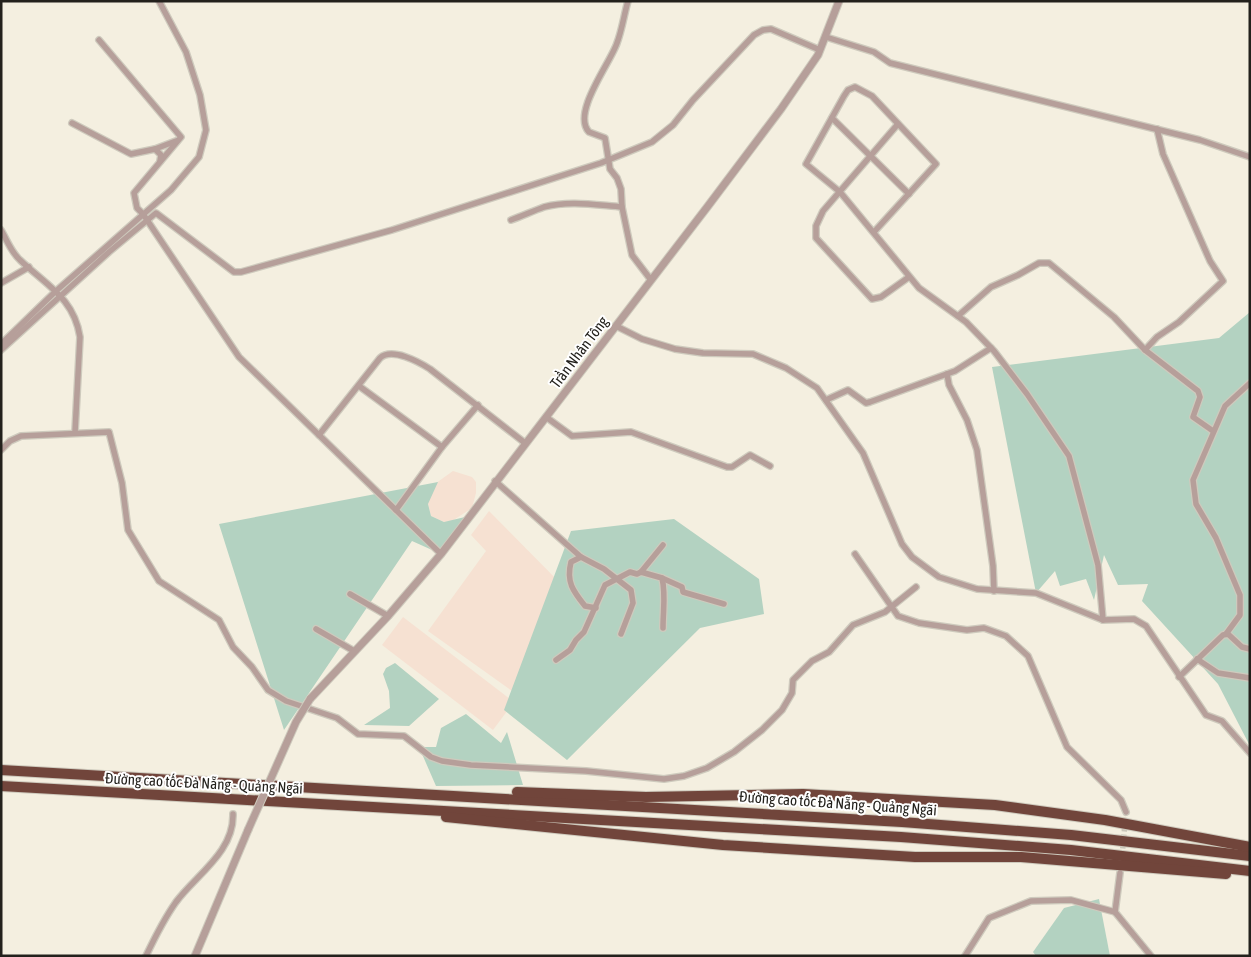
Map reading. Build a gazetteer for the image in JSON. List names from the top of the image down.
{
  "streets": {
    "highway": ["Đường cao tốc Đà Nẵng - Quảng Ngãi"],
    "street": ["Trần Nhân Tông"]
  }
}
